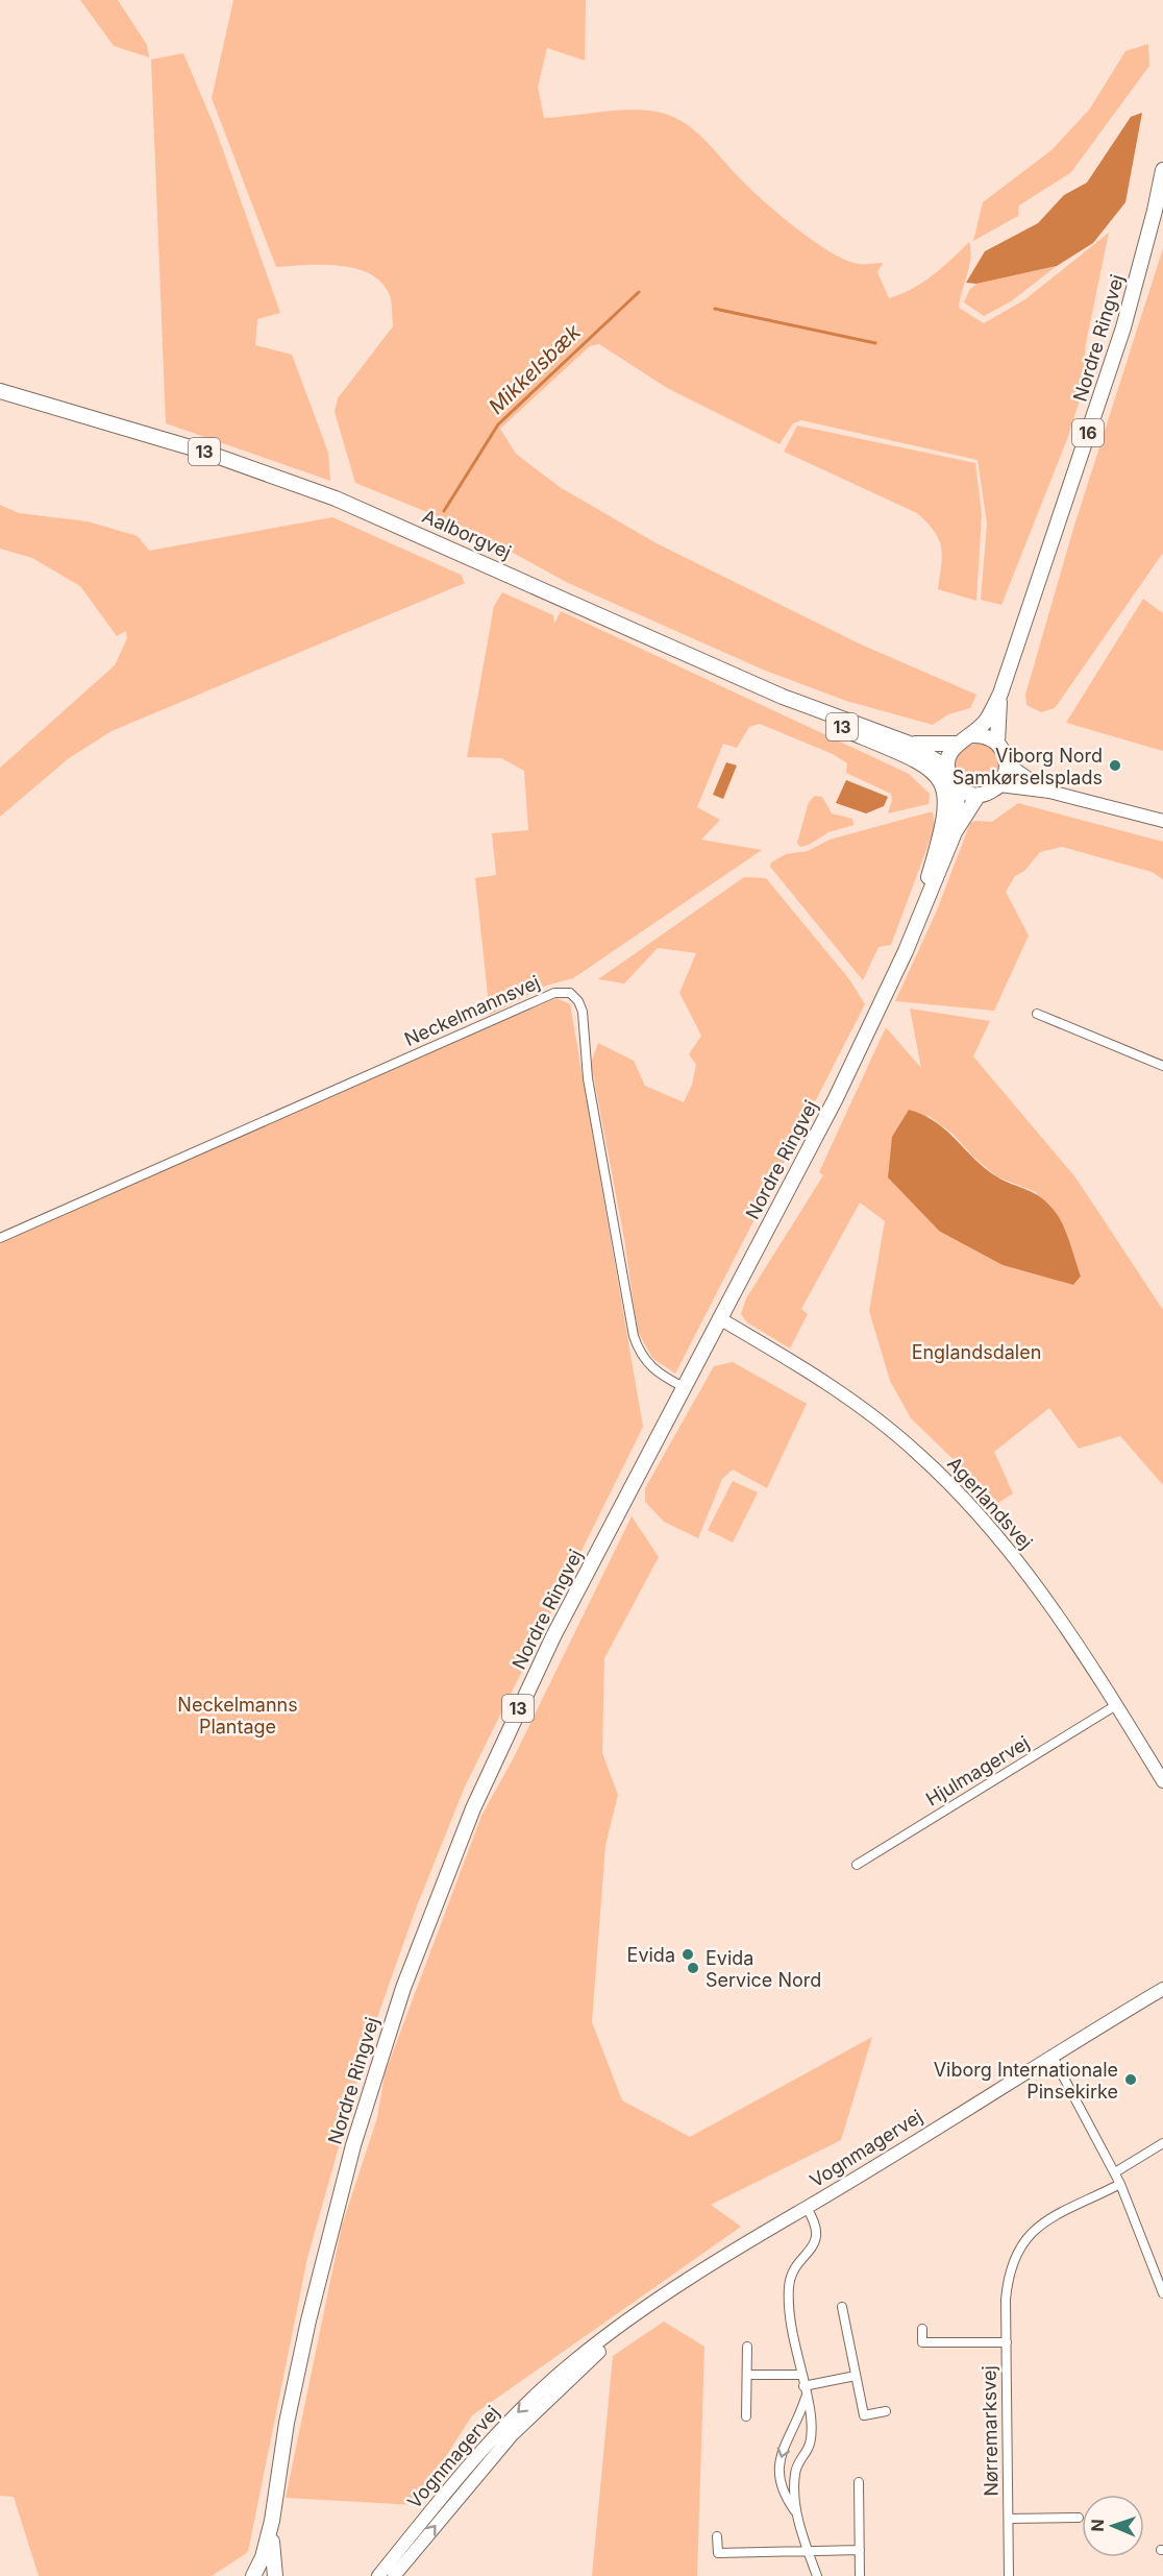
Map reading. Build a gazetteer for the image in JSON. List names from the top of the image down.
{
  "streets": {
    "main road": [
      "Nordre Ringvej",
      "16",
      "13",
      "Aalborgvej"
    ],
    "street": [
      "Neckelmannsvej",
      "Agerlandsvej",
      "Hjulmagervej",
      "Vognmagervej",
      "Nørremarksvej"
    ]
  },
  "crossings": [
    ["Nordre Ringvej", "13"],
    ["Nordre Ringvej", "Aalborgvej"],
    ["Nordre Ringvej", "Neckelmannsvej"],
    ["Nordre Ringvej", "Agerlandsvej"],
    ["13", "Aalborgvej"],
    ["Agerlandsvej", "Hjulmagervej"]
  ],
  "water": ["Mikkelsbæk"],
  "parks": ["Englandsdalen", "Neckelmanns Plantage"],
  "places": [
    "Viborg Nord Samkørselsplads",
    "Evida",
    "Evida Service Nord",
    "Viborg Internationale Pinsekirke"
  ],
  "north": "left"
}
